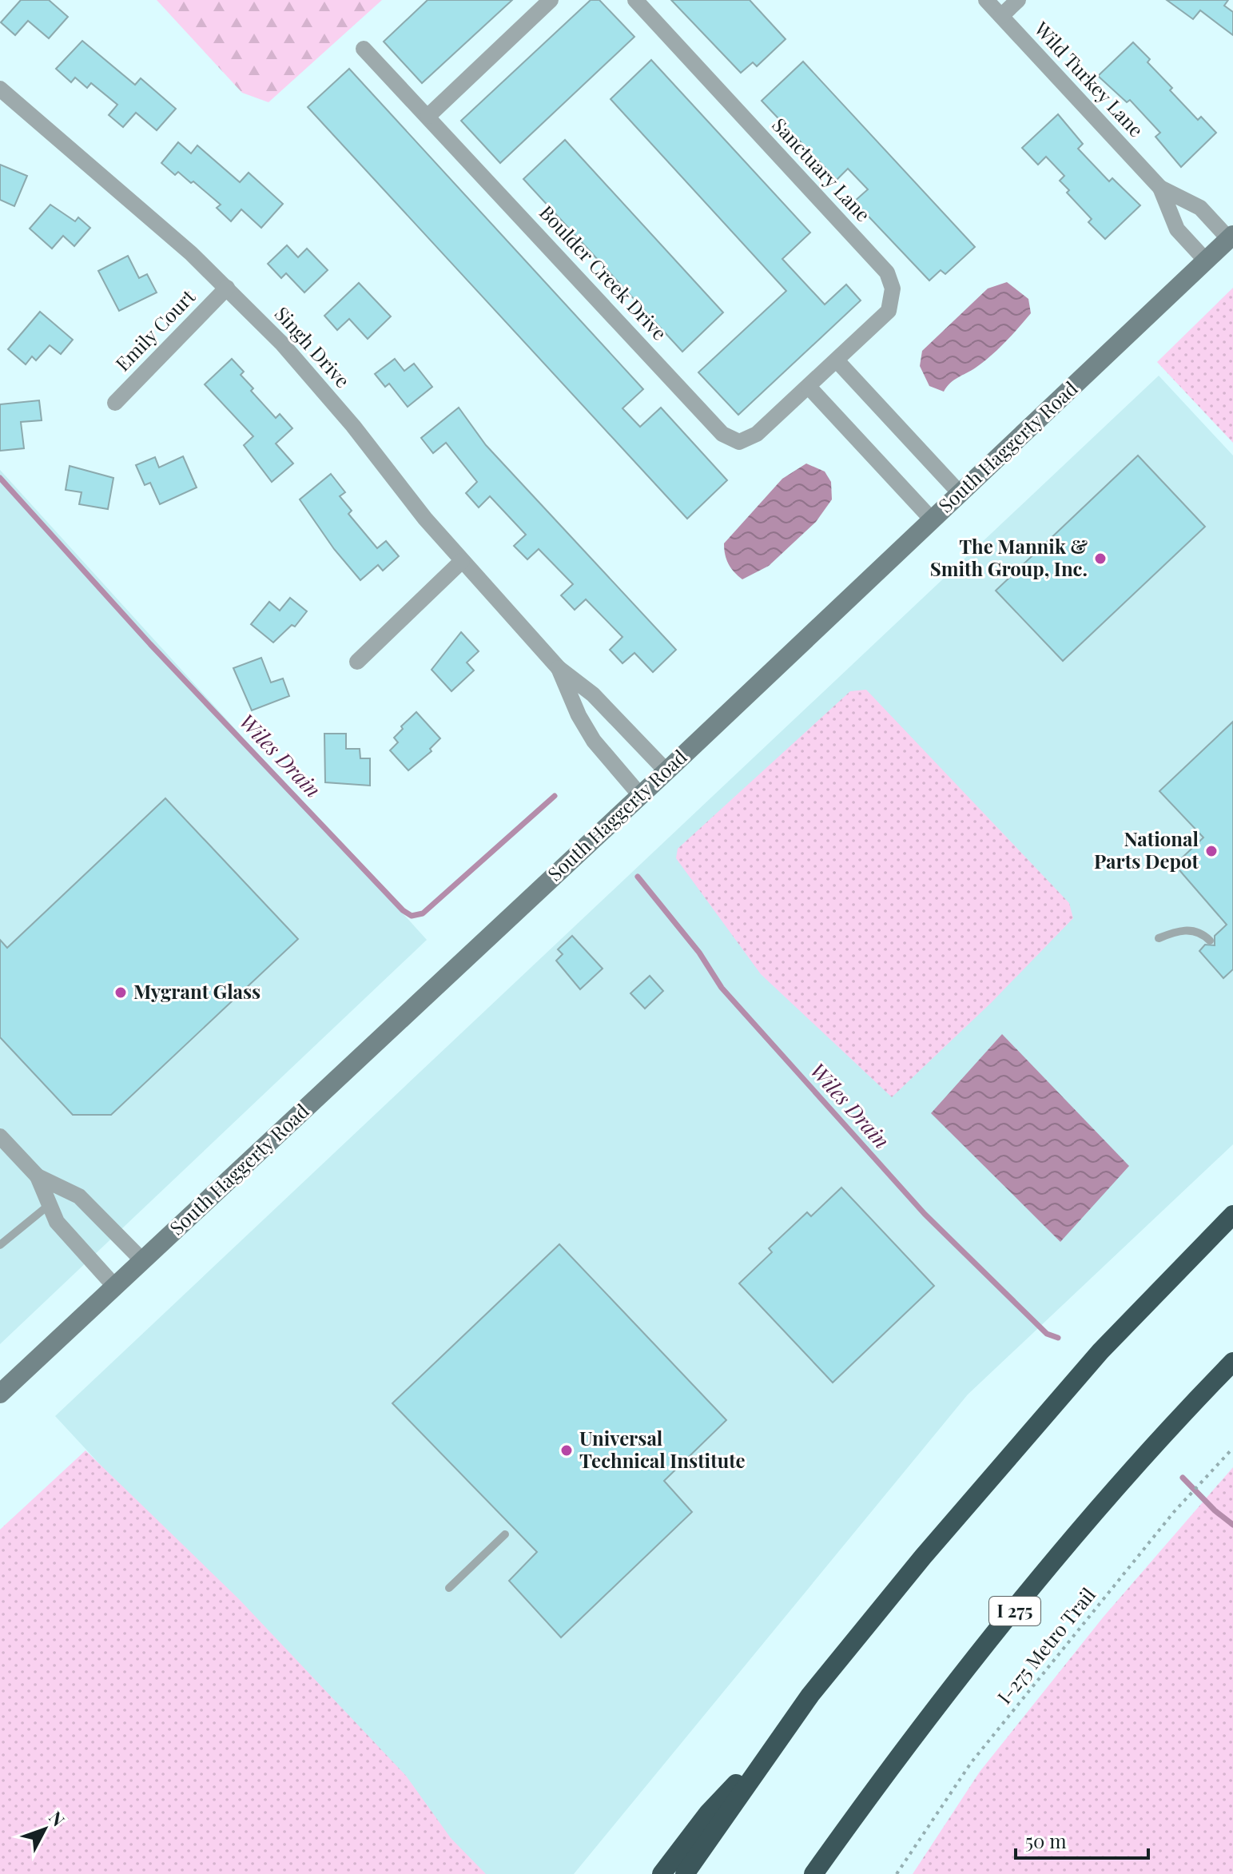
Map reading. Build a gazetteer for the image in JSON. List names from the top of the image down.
{
  "streets": {
    "highway": ["I 275"],
    "main road": ["South Haggerty Road"],
    "street": [
      "Wild Turkey Lane",
      "Sanctuary Lane",
      "Boulder Creek Drive",
      "Emily Court",
      "Singh Drive"
    ],
    "path": ["I-275 Metro Trail"]
  },
  "crossings": [
    ["Wild Turkey Lane", "South Haggerty Road"],
    ["Sanctuary Lane", "Boulder Creek Drive"],
    ["Emily Court", "Singh Drive"],
    ["Singh Drive", "South Haggerty Road"]
  ],
  "water": ["Wiles Drain"],
  "places": [
    "The Mannik & Smith Group, Inc.",
    "National Parts Depot",
    "Mygrant Glass",
    "Universal Technical Institute"
  ],
  "scale_bar": "50 m",
  "north": "top right"
}
